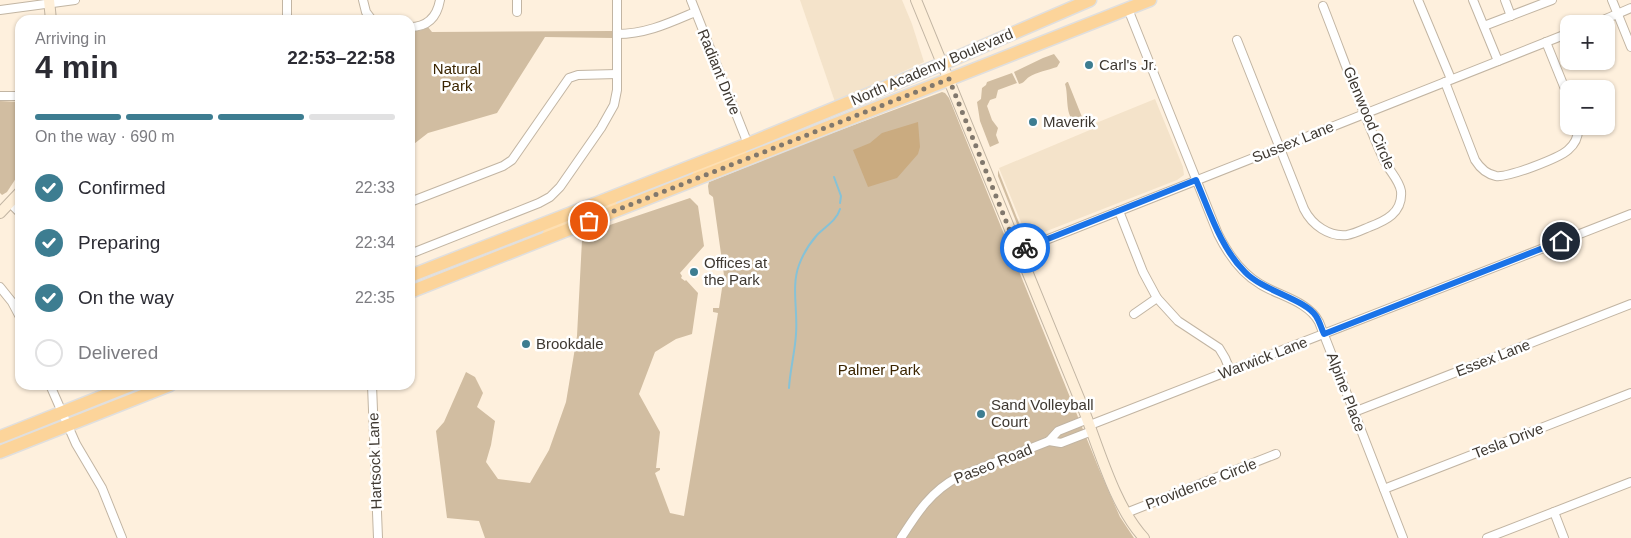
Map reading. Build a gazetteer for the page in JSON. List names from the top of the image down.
{
  "streets": {
    "highway": ["North Academy Boulevard"],
    "street": [
      "Radiant Drive",
      "Glenwood Circle",
      "Sussex Lane",
      "Warwick Lane",
      "Essex Lane",
      "Alpine Place",
      "Tesla Drive",
      "Hartsock Lane",
      "Paseo Road",
      "Providence Circle"
    ]
  },
  "crossings": [
    ["North Academy Boulevard", "Radiant Drive"],
    ["North Academy Boulevard", "Alpine Place"],
    ["Glenwood Circle", "Sussex Lane"],
    ["Sussex Lane", "Alpine Place"],
    ["Warwick Lane", "Alpine Place"],
    ["Warwick Lane", "Paseo Road"],
    ["Essex Lane", "Alpine Place"],
    ["Alpine Place", "Tesla Drive"]
  ],
  "parks": ["Natural Park", "Palmer Park"],
  "places": [
    "Carl's Jr.",
    "Maverik",
    "Offices at the Park",
    "Brookdale",
    "Sand Volleyball Court"
  ],
  "page": {
    "map_buttons": ["+", "−"],
    "heading": ["4 min", "Arriving in", "22:53–22:58"],
    "bar": "On the way · 690 m",
    "list": [
      ["Confirmed", "22:33"],
      ["Preparing", "22:34"],
      ["On the way", "22:35"],
      "Delivered"
    ]
  }
}
